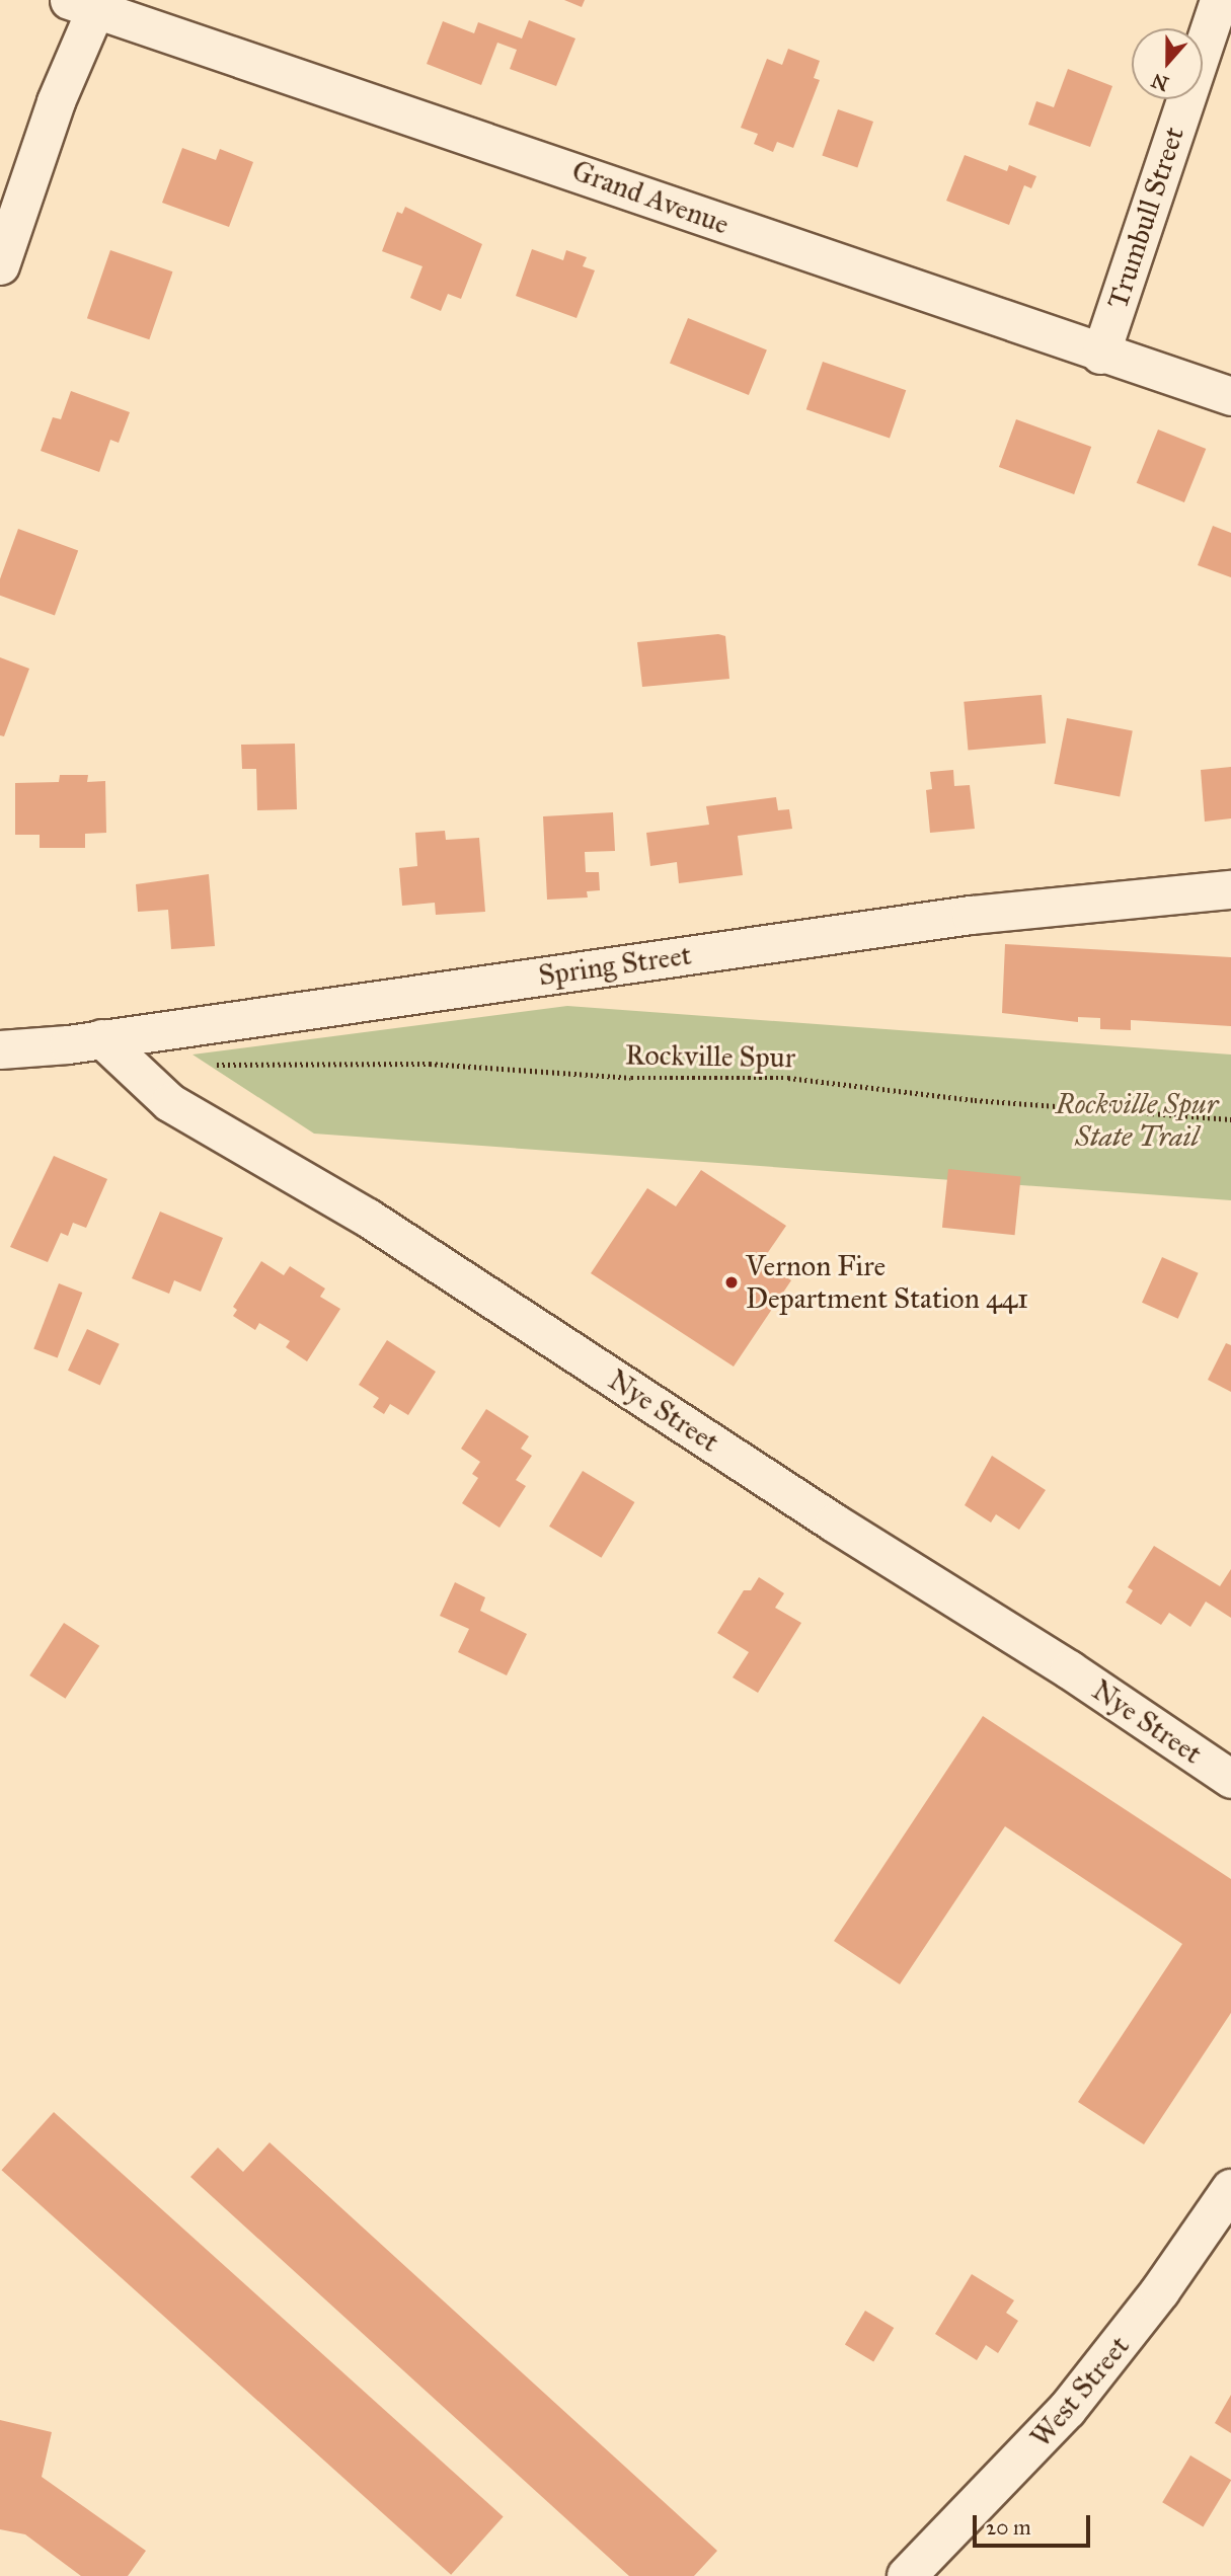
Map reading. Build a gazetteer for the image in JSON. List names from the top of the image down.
{
  "streets": {
    "main road": ["West Street"],
    "street": [
      "Grand Avenue",
      "Trumbull Street",
      "Spring Street",
      "Nye Street"
    ],
    "path": ["Rockville Spur"]
  },
  "crossings": [
    ["Grand Avenue", "Trumbull Street"],
    ["Spring Street", "Nye Street"]
  ],
  "parks": ["Rockville Spur State Trail"],
  "places": ["Vernon Fire Department Station 441"],
  "scale_bar": "20 m",
  "north": "bottom"
}
